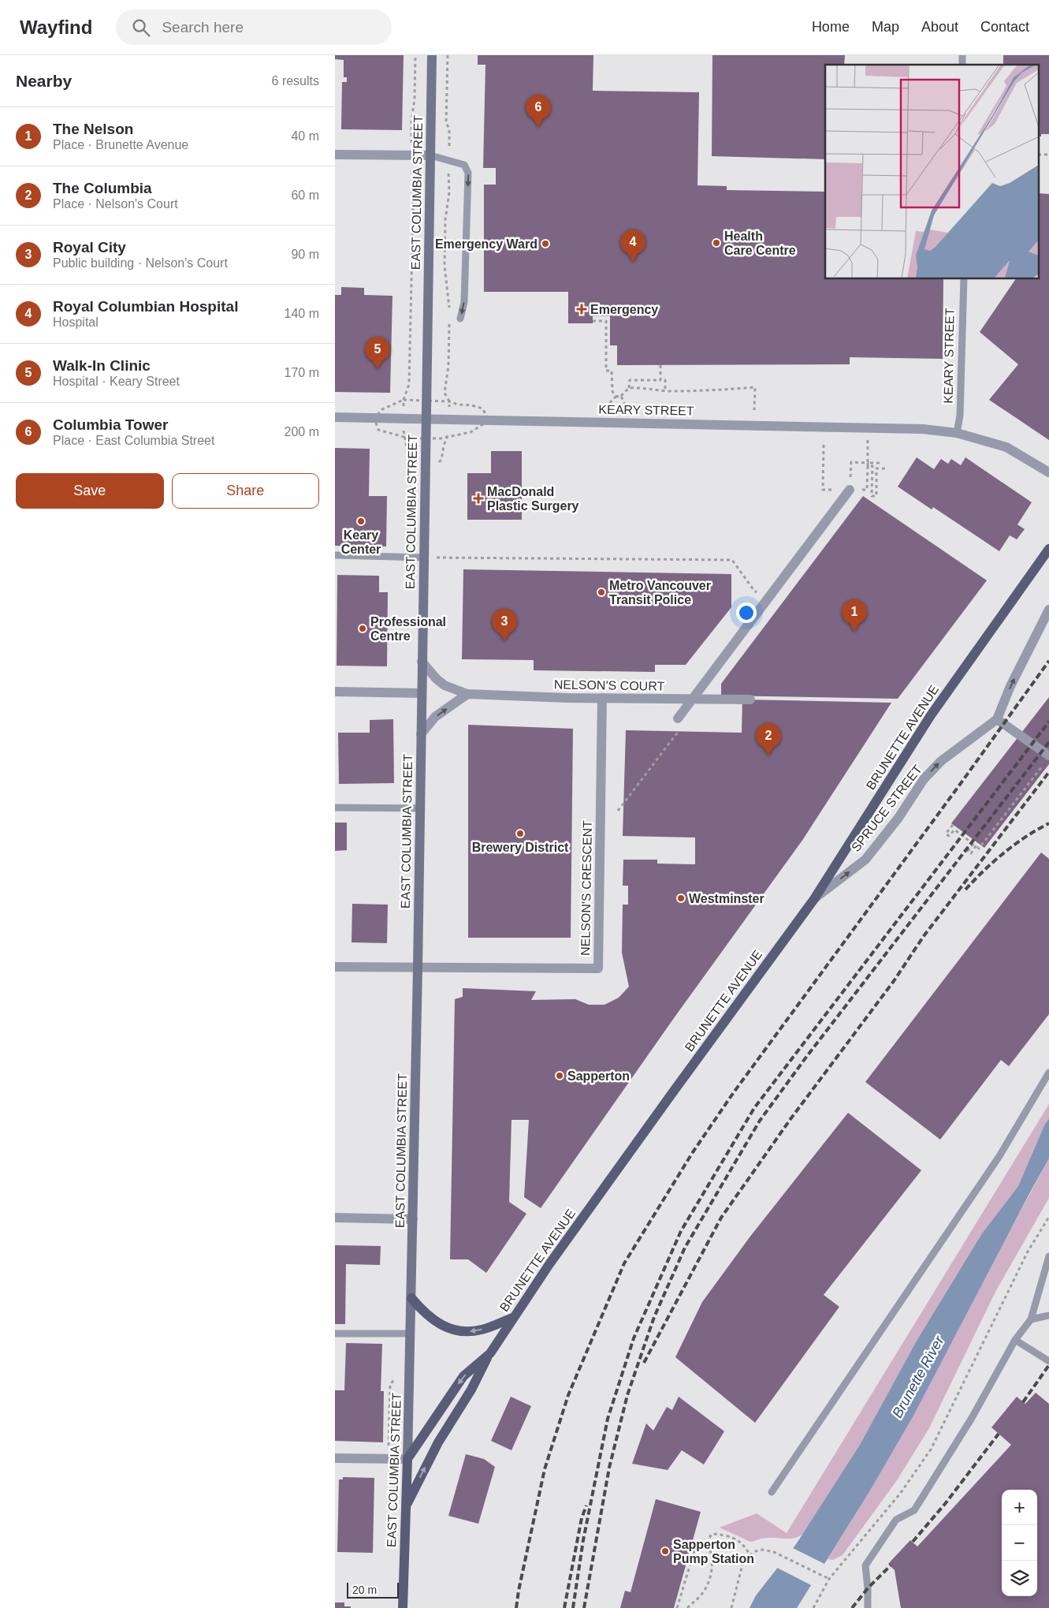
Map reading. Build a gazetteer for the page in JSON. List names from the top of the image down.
{
  "streets": {
    "main road": ["EAST COLUMBIA STREET", "BRUNETTE AVENUE"],
    "street": [
      "KEARY STREET",
      "NELSON'S COURT",
      "SPRUCE STREET",
      "NELSON'S CRESCENT"
    ]
  },
  "crossings": [
    ["EAST COLUMBIA STREET", "KEARY STREET"],
    ["EAST COLUMBIA STREET", "NELSON'S COURT"],
    ["EAST COLUMBIA STREET", "BRUNETTE AVENUE"],
    ["EAST COLUMBIA STREET", "NELSON'S CRESCENT"],
    ["NELSON'S COURT", "NELSON'S CRESCENT"],
    ["BRUNETTE AVENUE", "SPRUCE STREET"]
  ],
  "one_way": ["SPRUCE STREET"],
  "water": ["Brunette River"],
  "places": {
    "other": [
      "Health Care Centre",
      "Emergency Ward",
      "Keary Center",
      "Metro Vancouver Transit Police",
      "Professional Centre",
      "Brewery District",
      "Westminster",
      "Sapperton",
      "Sapperton Pump Station"
    ],
    "health": ["Emergency", "MacDonald Plastic Surgery"]
  },
  "scale_bar": "20 m",
  "page": {
    "header": "Wayfind",
    "search": "Search here",
    "nav": [
      "Home",
      "Map",
      "About",
      "Contact"
    ],
    "heading": ["Nearby", "6 results"],
    "pins": [
      "6",
      "4",
      "5",
      "1",
      "3",
      "2"
    ],
    "list": [
      {
        "mark": "1",
        "name": "The Nelson",
        "note": "Place · Brunette Avenue",
        "value": "40 m"
      },
      {
        "mark": "2",
        "name": "The Columbia",
        "note": "Place · Nelson's Court",
        "value": "60 m"
      },
      {
        "mark": "3",
        "name": "Royal City",
        "note": "Public building · Nelson's Court",
        "value": "90 m"
      },
      {
        "mark": "4",
        "name": "Royal Columbian Hospital",
        "note": "Hospital",
        "value": "140 m"
      },
      {
        "mark": "5",
        "name": "Walk-In Clinic",
        "note": "Hospital · Keary Street",
        "value": "170 m"
      },
      {
        "mark": "6",
        "name": "Columbia Tower",
        "note": "Place · East Columbia Street",
        "value": "200 m"
      }
    ],
    "buttons": ["Save", "Share"],
    "map_buttons": ["+", "−"],
    "scale": "20 m"
  }
}
